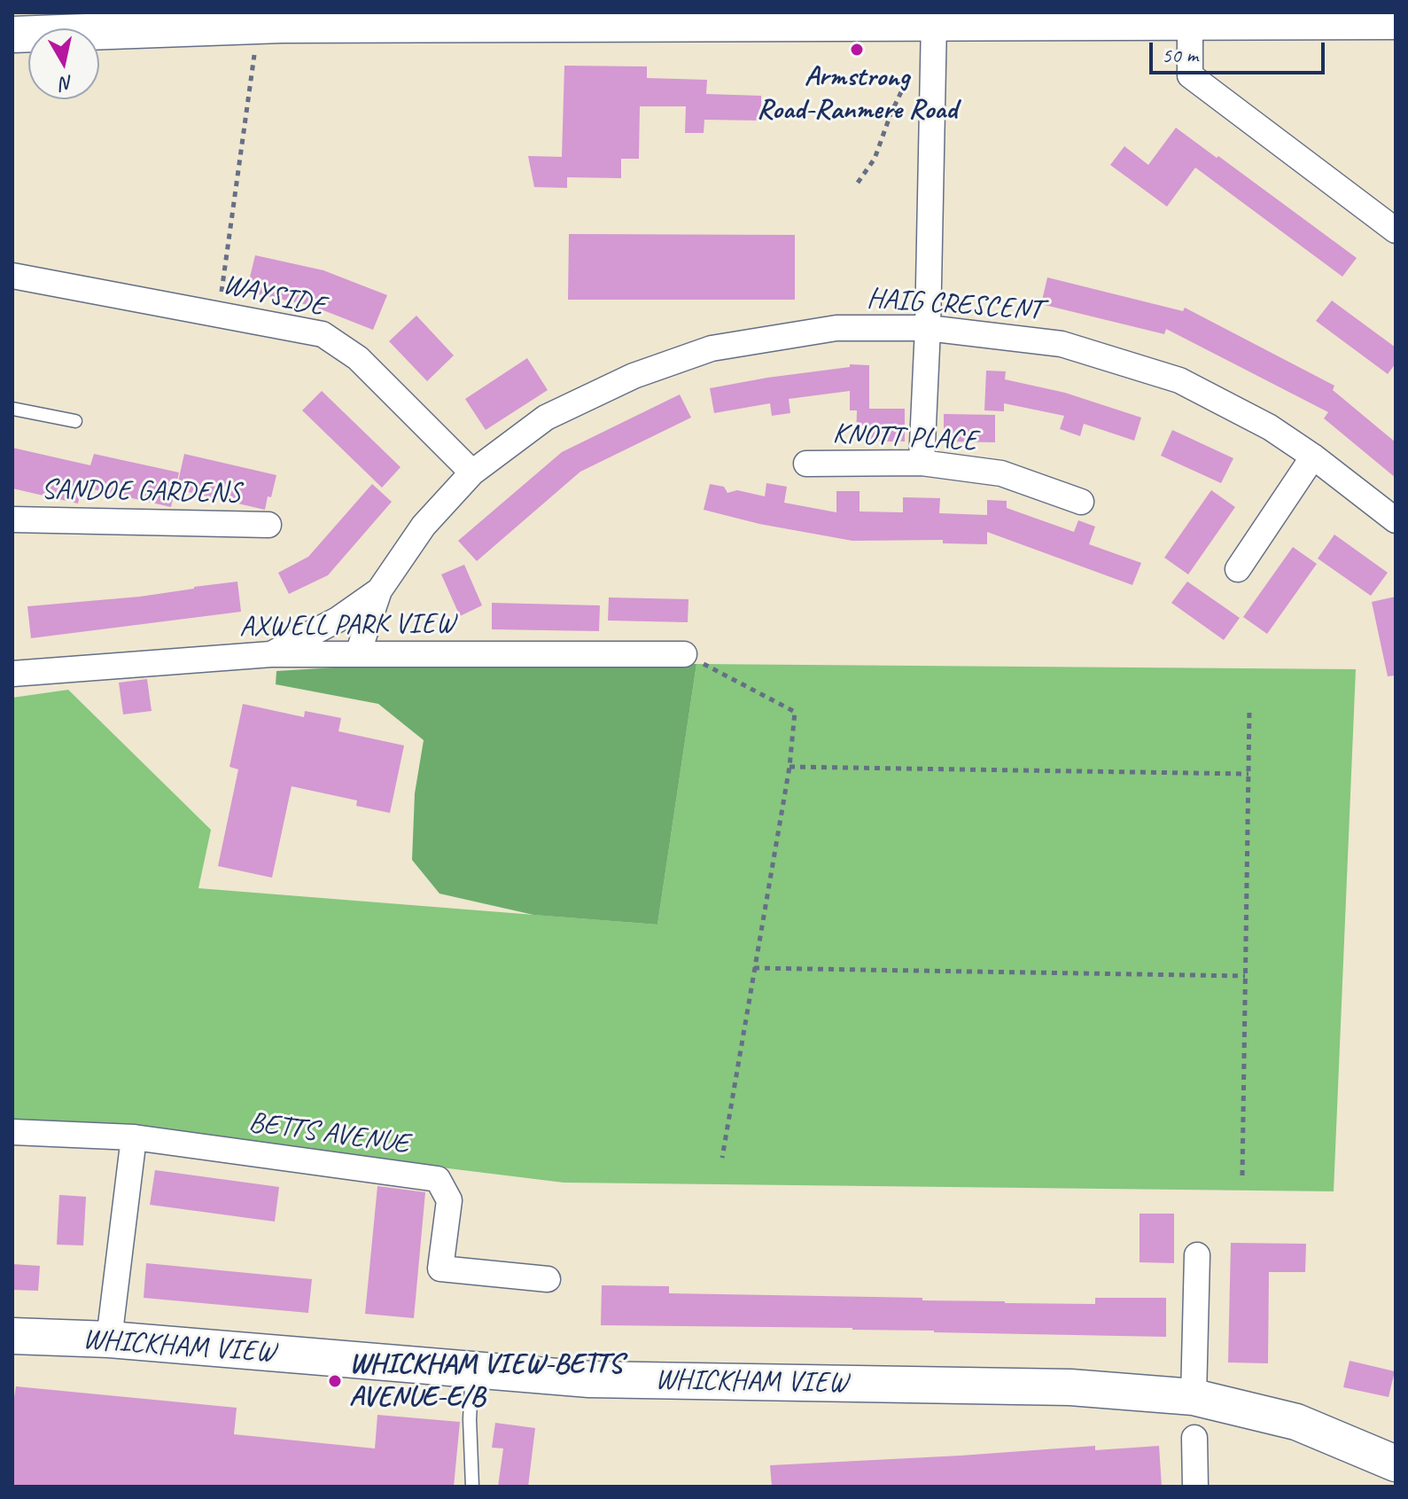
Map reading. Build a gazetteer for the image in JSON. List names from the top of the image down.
{
  "streets": {
    "main road": ["WHICKHAM VIEW"],
    "street": [
      "WAYSIDE",
      "HAIG CRESCENT",
      "KNOTT PLACE",
      "SANDOE GARDENS",
      "AXWELL PARK VIEW",
      "BETTS AVENUE"
    ]
  },
  "crossings": [
    ["WAYSIDE", "HAIG CRESCENT"],
    ["HAIG CRESCENT", "AXWELL PARK VIEW"]
  ],
  "places": ["Armstrong Road-Ranmere Road", "WHICKHAM VIEW-BETTS AVENUE-E/B"],
  "scale_bar": "50 m",
  "north": "bottom"
}
